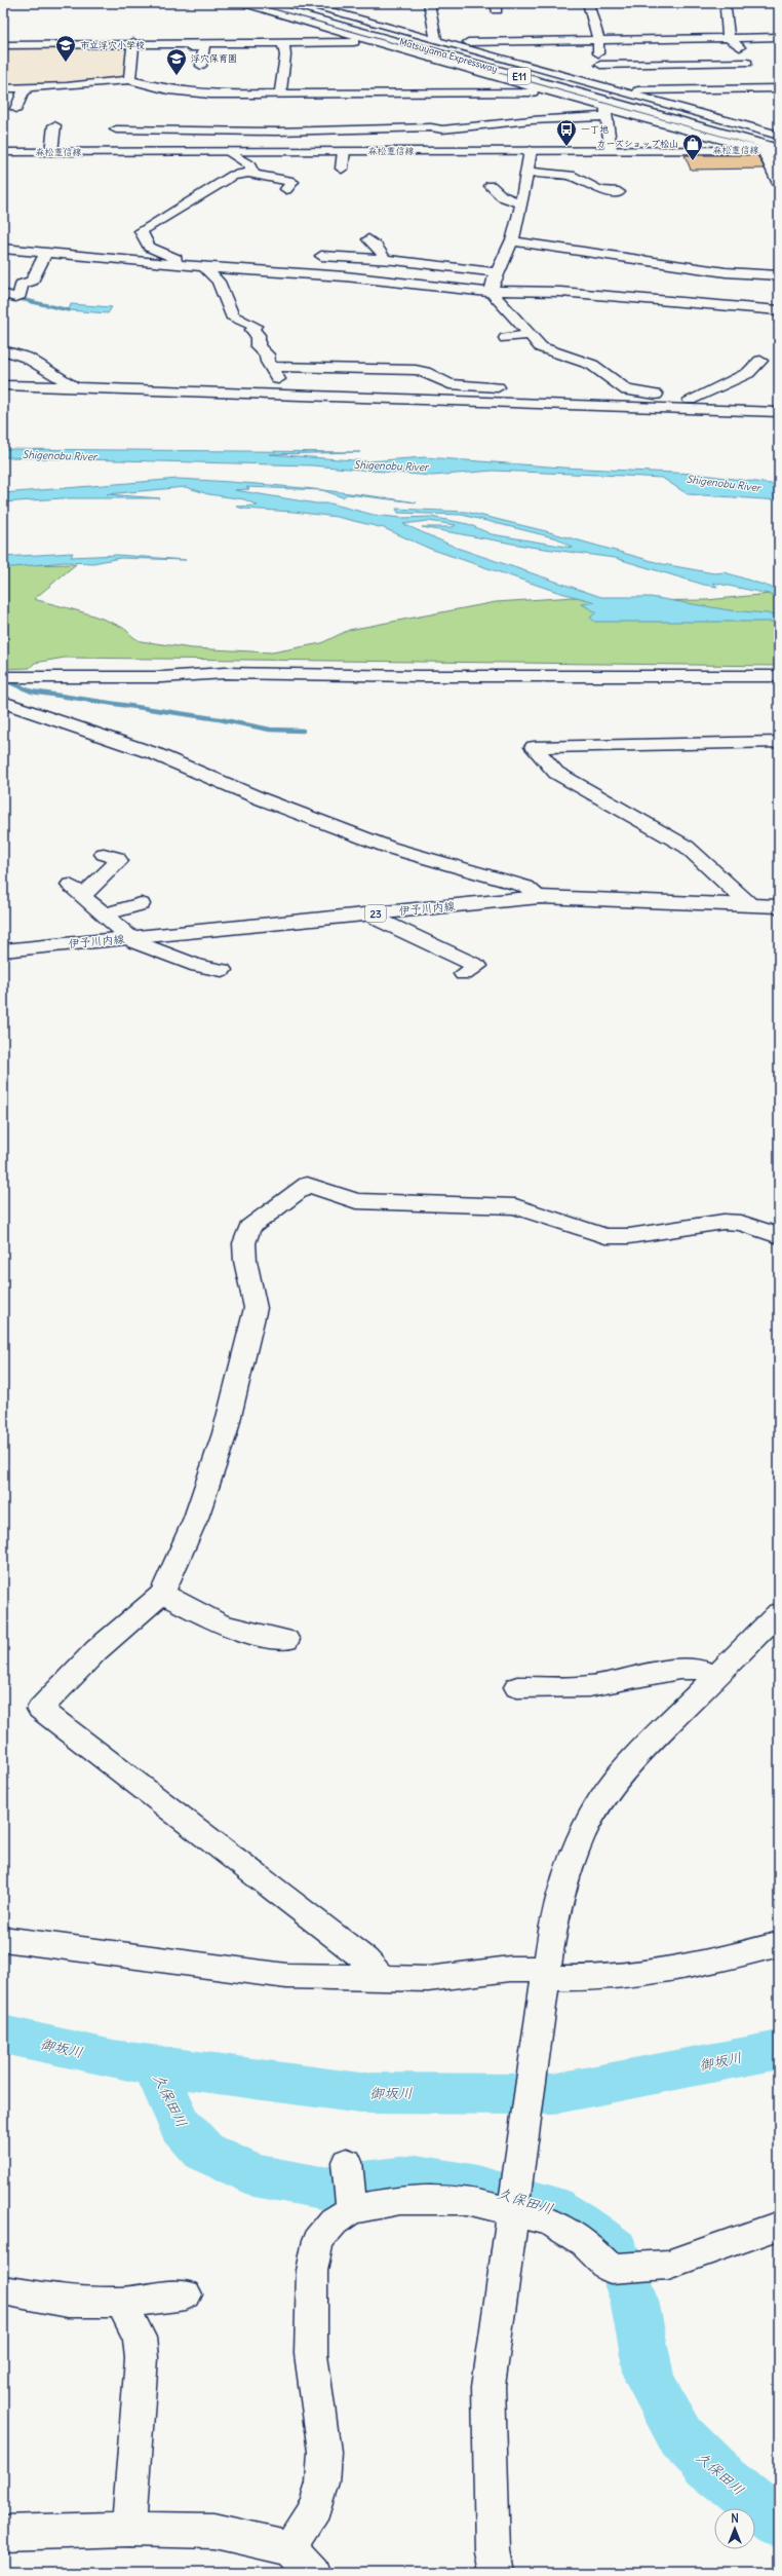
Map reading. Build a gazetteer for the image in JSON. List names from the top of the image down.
{
  "streets": {
    "main road": [
      "Matsuyama Expressway",
      "E11",
      "森松重信線",
      "伊予川内線",
      "23"
    ]
  },
  "crossings": [
    ["Matsuyama Expressway", "森松重信線"]
  ],
  "water": ["Shigenobu River", "御坂川", "久保田川"],
  "places": {
    "school or university": ["市立浮穴小学校", "浮穴保育園"],
    "bus stop": ["一丁地"],
    "shop": ["カーズショップ松山"]
  },
  "north": "top"
}
